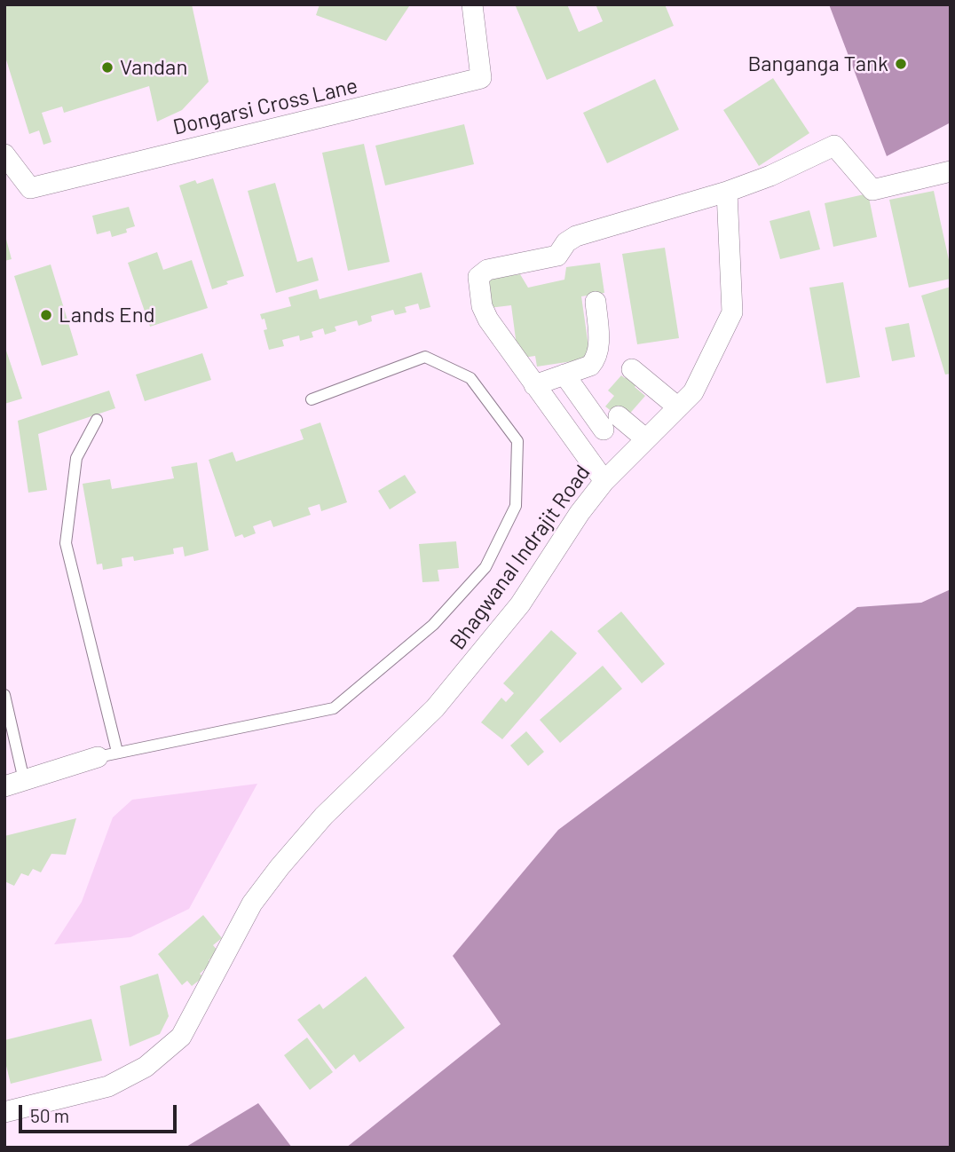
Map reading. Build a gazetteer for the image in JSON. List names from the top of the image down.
{
  "streets": {
    "street": ["Dongarsi Cross Lane", "Bhagwanal Indrajit Road"]
  },
  "places": ["Banganga Tank", "Vandan", "Lands End"],
  "scale_bar": "50 m"
}
